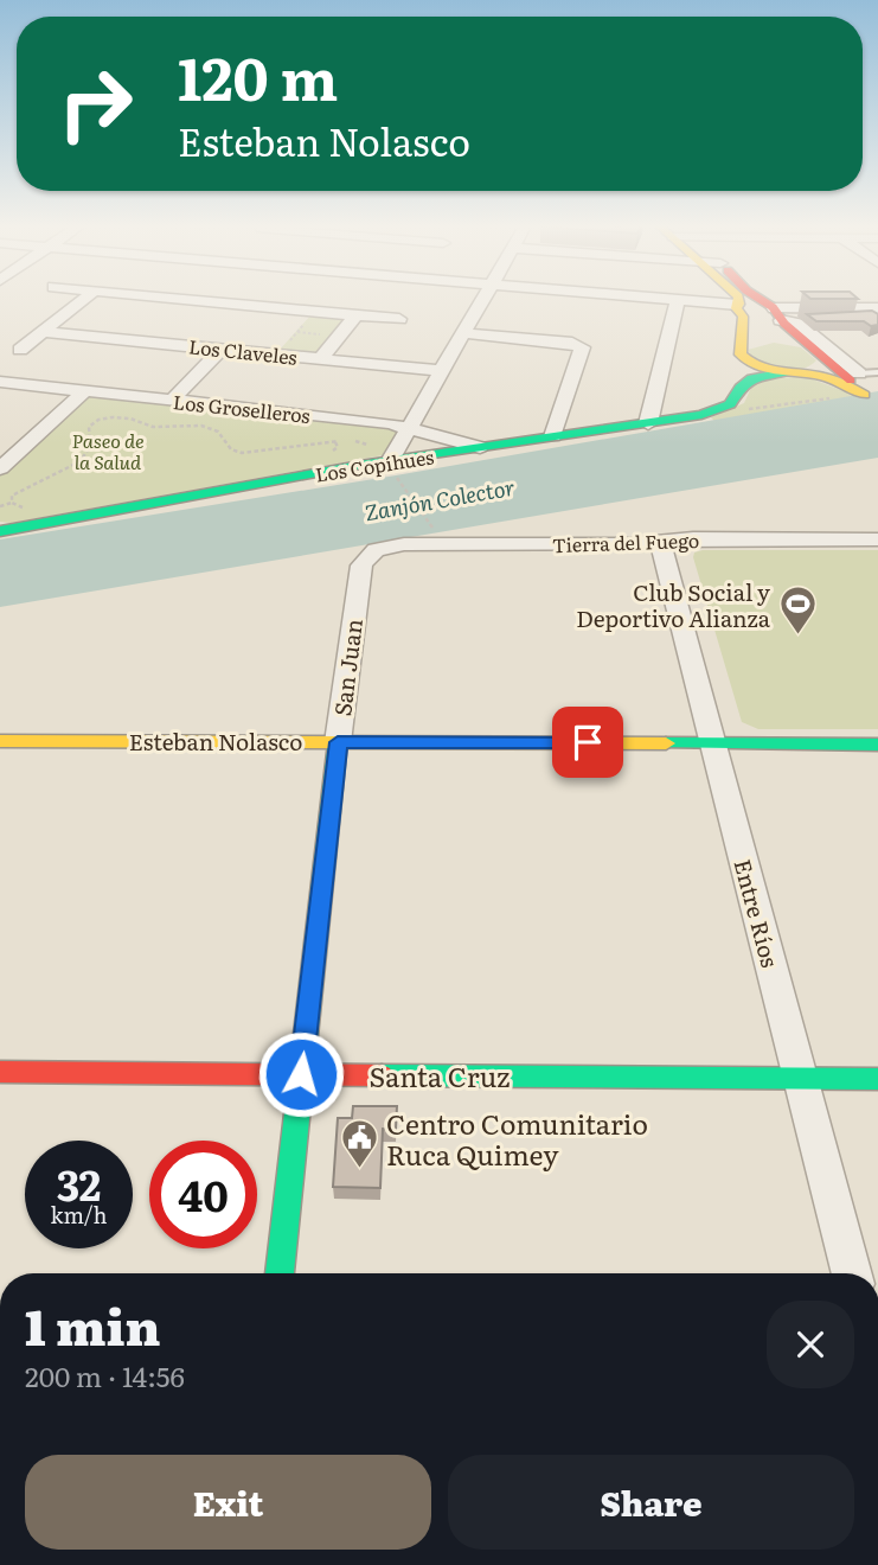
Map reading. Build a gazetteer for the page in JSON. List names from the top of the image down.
{
  "streets": {
    "main road": [
      "Los Copíhues",
      "San Juan",
      "Esteban Nolasco",
      "Santa Cruz"
    ],
    "street": [
      "Los Claveles",
      "Los Groselleros",
      "Tierra del Fuego",
      "Entre Ríos"
    ]
  },
  "crossings": [
    ["Los Groselleros", "Los Copíhues"],
    ["Tierra del Fuego", "San Juan"],
    ["Tierra del Fuego", "Entre Ríos"],
    ["San Juan", "Esteban Nolasco"],
    ["San Juan", "Santa Cruz"],
    ["Esteban Nolasco", "Entre Ríos"],
    ["Entre Ríos", "Santa Cruz"]
  ],
  "water": ["Zanjón Colector"],
  "parks": ["Paseo de la Salud"],
  "places": {
    "sports": ["Club Social y Deportivo Alianza"],
    "public building": ["Centro Comunitario Ruca Quimey"]
  },
  "page": {
    "turn": ["120 m", "Esteban Nolasco"],
    "speed": "32 km/h",
    "limit": "40",
    "heading": ["1 min", "200 m · 14:56"],
    "buttons": ["Exit", "Share"]
  }
}
